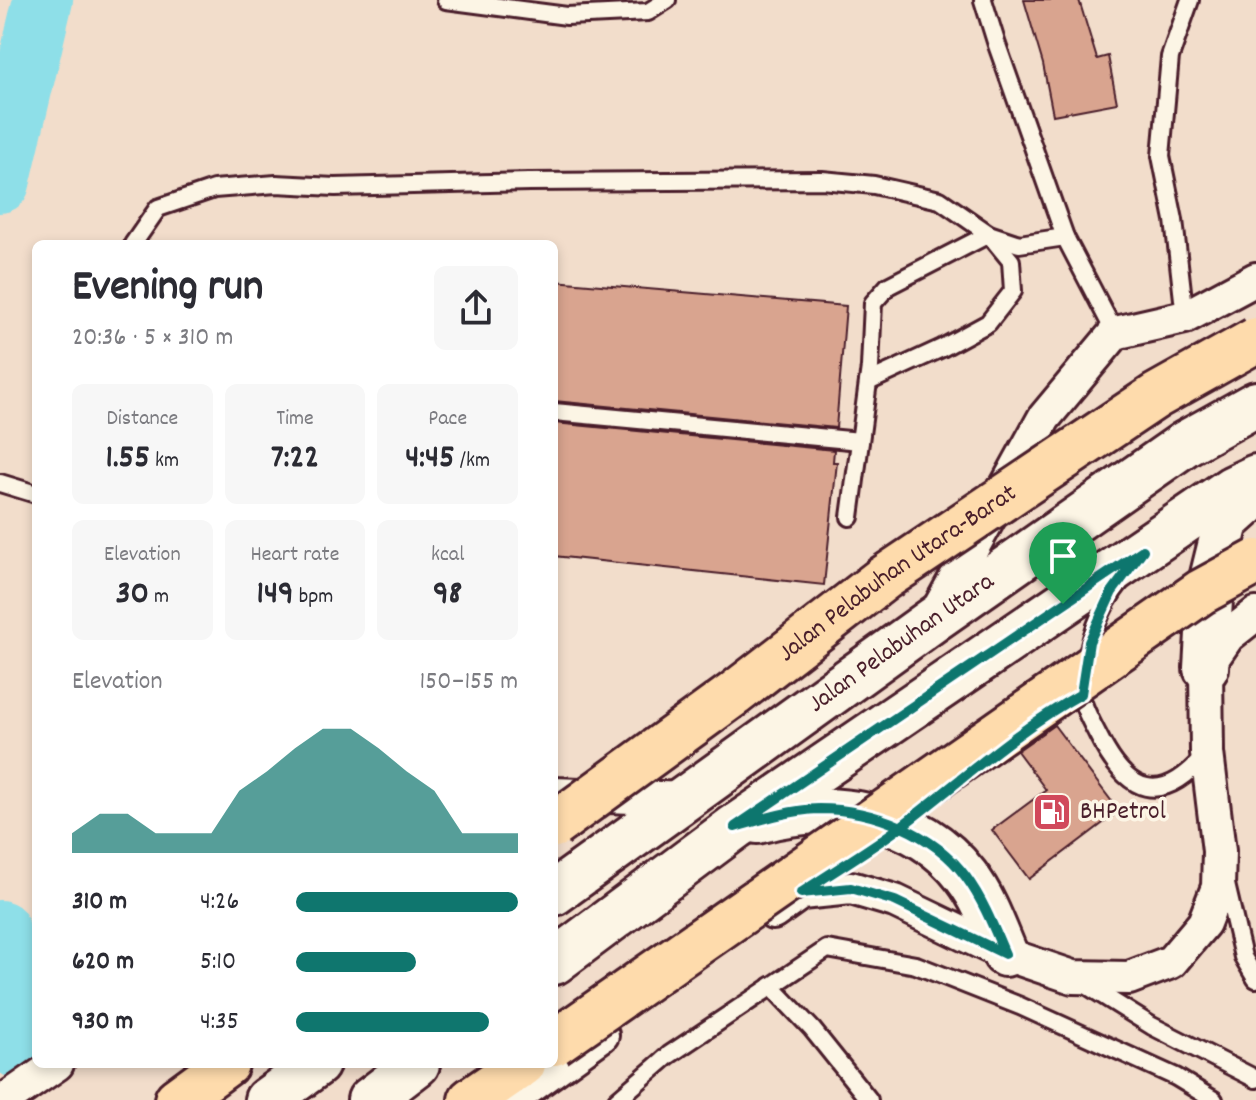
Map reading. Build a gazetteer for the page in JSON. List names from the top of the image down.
{
  "streets": {
    "main road": ["Jalan Pelabuhan Utara-Barat", "Jalan Pelabuhan Utara"]
  },
  "places": {
    "fuel station": ["BHPetrol"]
  },
  "page": {
    "heading": ["Evening run", "20:36 · 5 × 310 m"],
    "stats": [
      ["Distance", "1.55 km"],
      ["Time", "7:22"],
      ["Pace", "4:45 /km"],
      ["Elevation", "30 m"],
      ["Heart rate", "149 bpm"],
      ["kcal", "98"]
    ],
    "chart": ["Elevation", "150–155 m"],
    "list": [
      {
        "name": "310 m",
        "note": "4:26"
      },
      {
        "name": "620 m",
        "note": "5:10"
      },
      {
        "name": "930 m",
        "note": "4:35"
      }
    ]
  }
}
